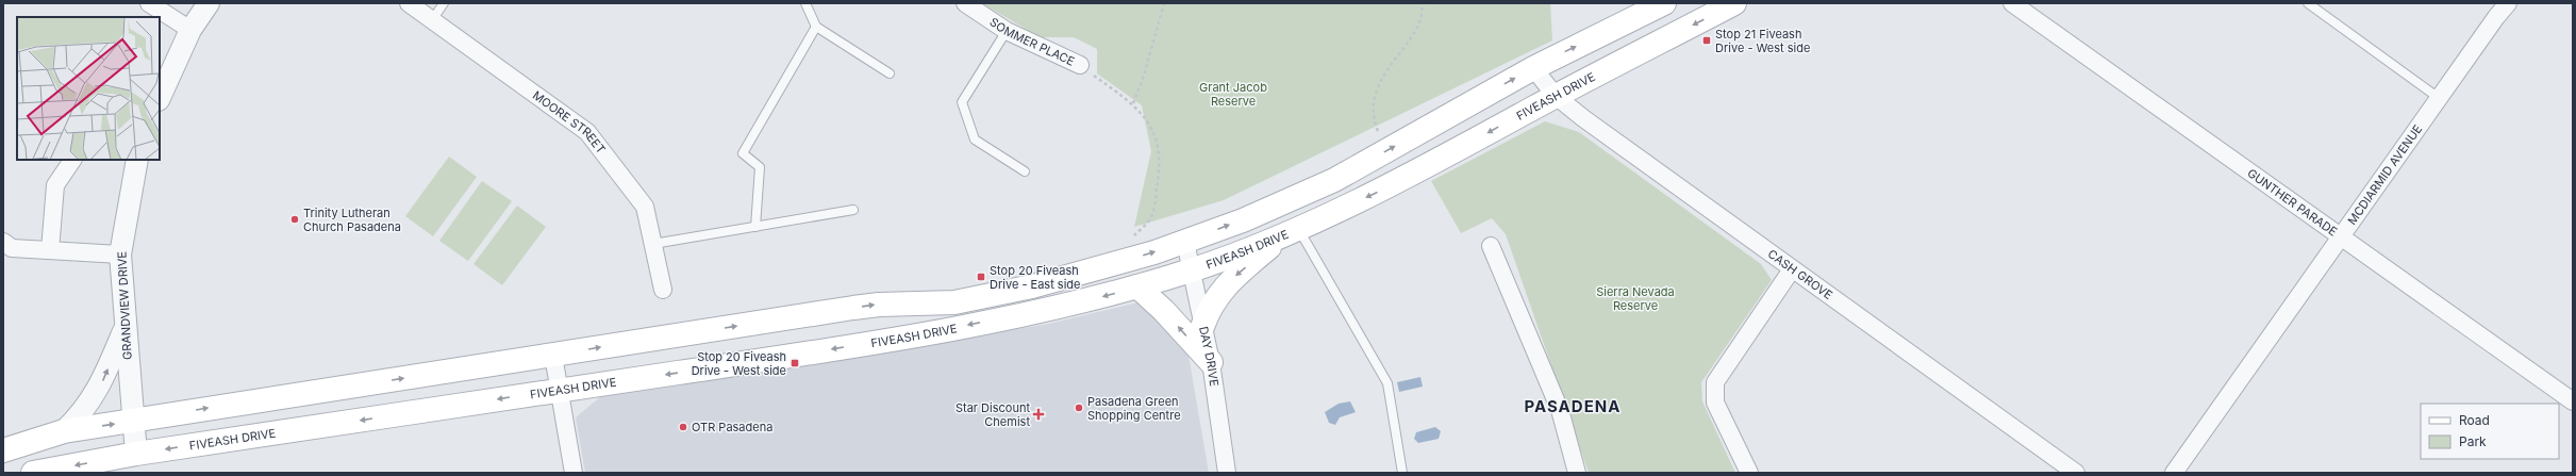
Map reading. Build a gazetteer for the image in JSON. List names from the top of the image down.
{
  "streets": {
    "main road": ["FIVEASH DRIVE"],
    "street": [
      "SOMMER PLACE",
      "MOORE STREET",
      "MCDIARMID AVENUE",
      "GUNTHER PARADE",
      "CASH GROVE",
      "GRANDVIEW DRIVE",
      "DAY DRIVE"
    ]
  },
  "crossings": [
    ["FIVEASH DRIVE", "CASH GROVE"],
    ["FIVEASH DRIVE", "GRANDVIEW DRIVE"],
    ["FIVEASH DRIVE", "DAY DRIVE"],
    ["MCDIARMID AVENUE", "GUNTHER PARADE"]
  ],
  "districts": ["PASADENA"],
  "parks": ["Grant Jacob Reserve", "Sierra Nevada Reserve"],
  "places": {
    "transit": ["Stop 21 Fiveash Drive - West side", "Stop 20 Fiveash Drive - East side", "Stop 20 Fiveash Drive - West side"],
    "other": ["Trinity Lutheran Church Pasadena", "Pasadena Green Shopping Centre", "OTR Pasadena"],
    "health": ["Star Discount Chemist"]
  },
  "legend": ["Road", "Park"]
}
